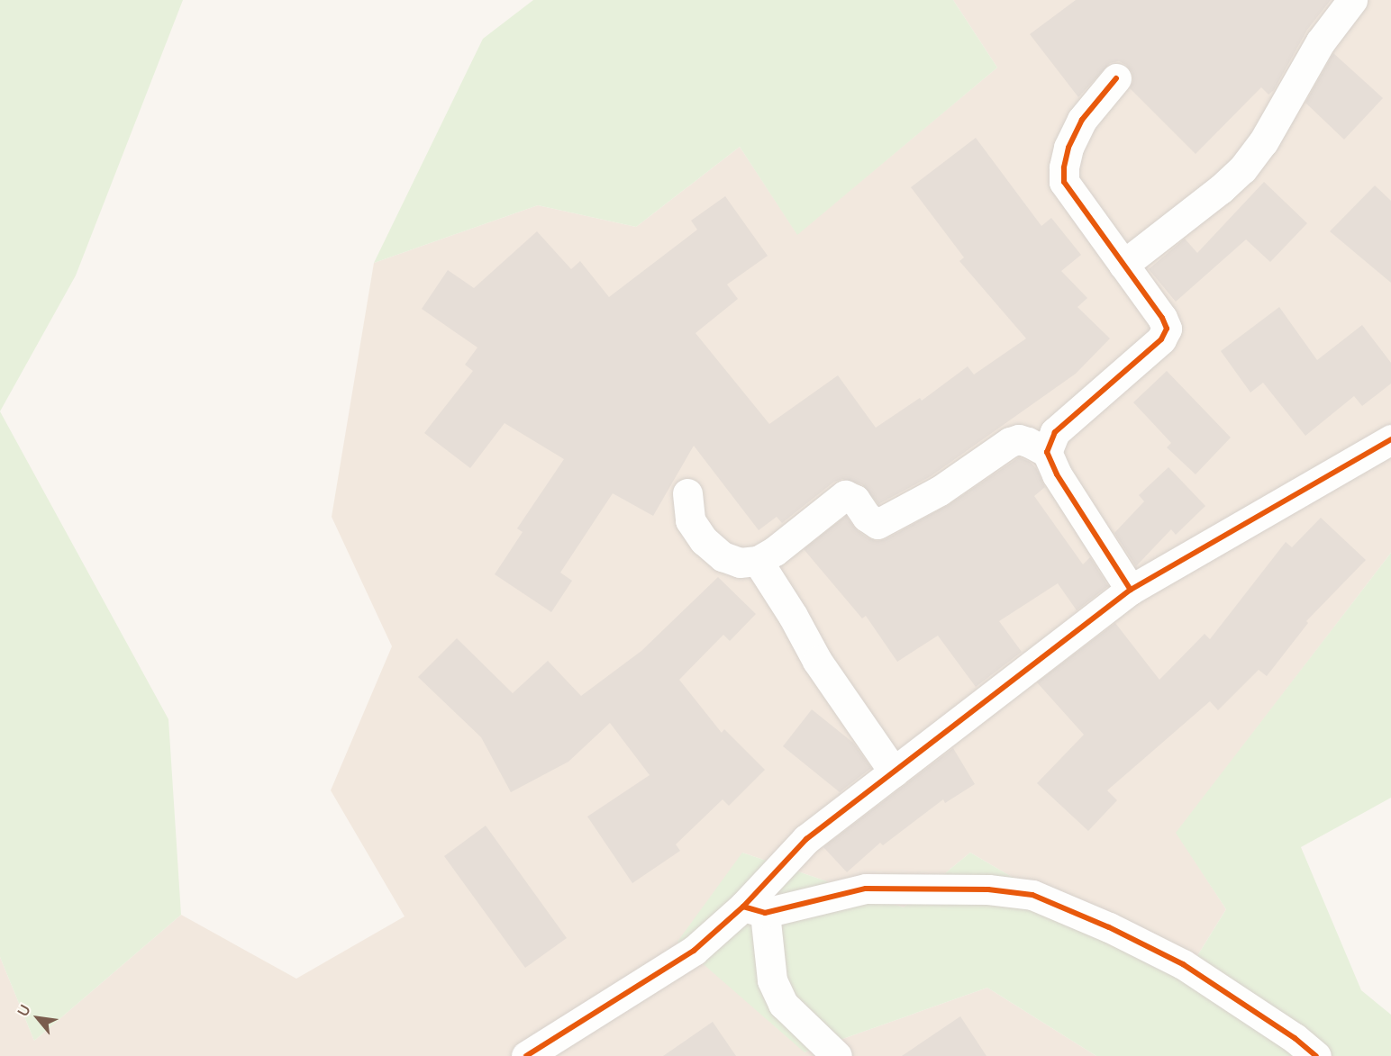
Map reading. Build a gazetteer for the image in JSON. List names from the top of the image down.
{
  "north": "top left"
}
